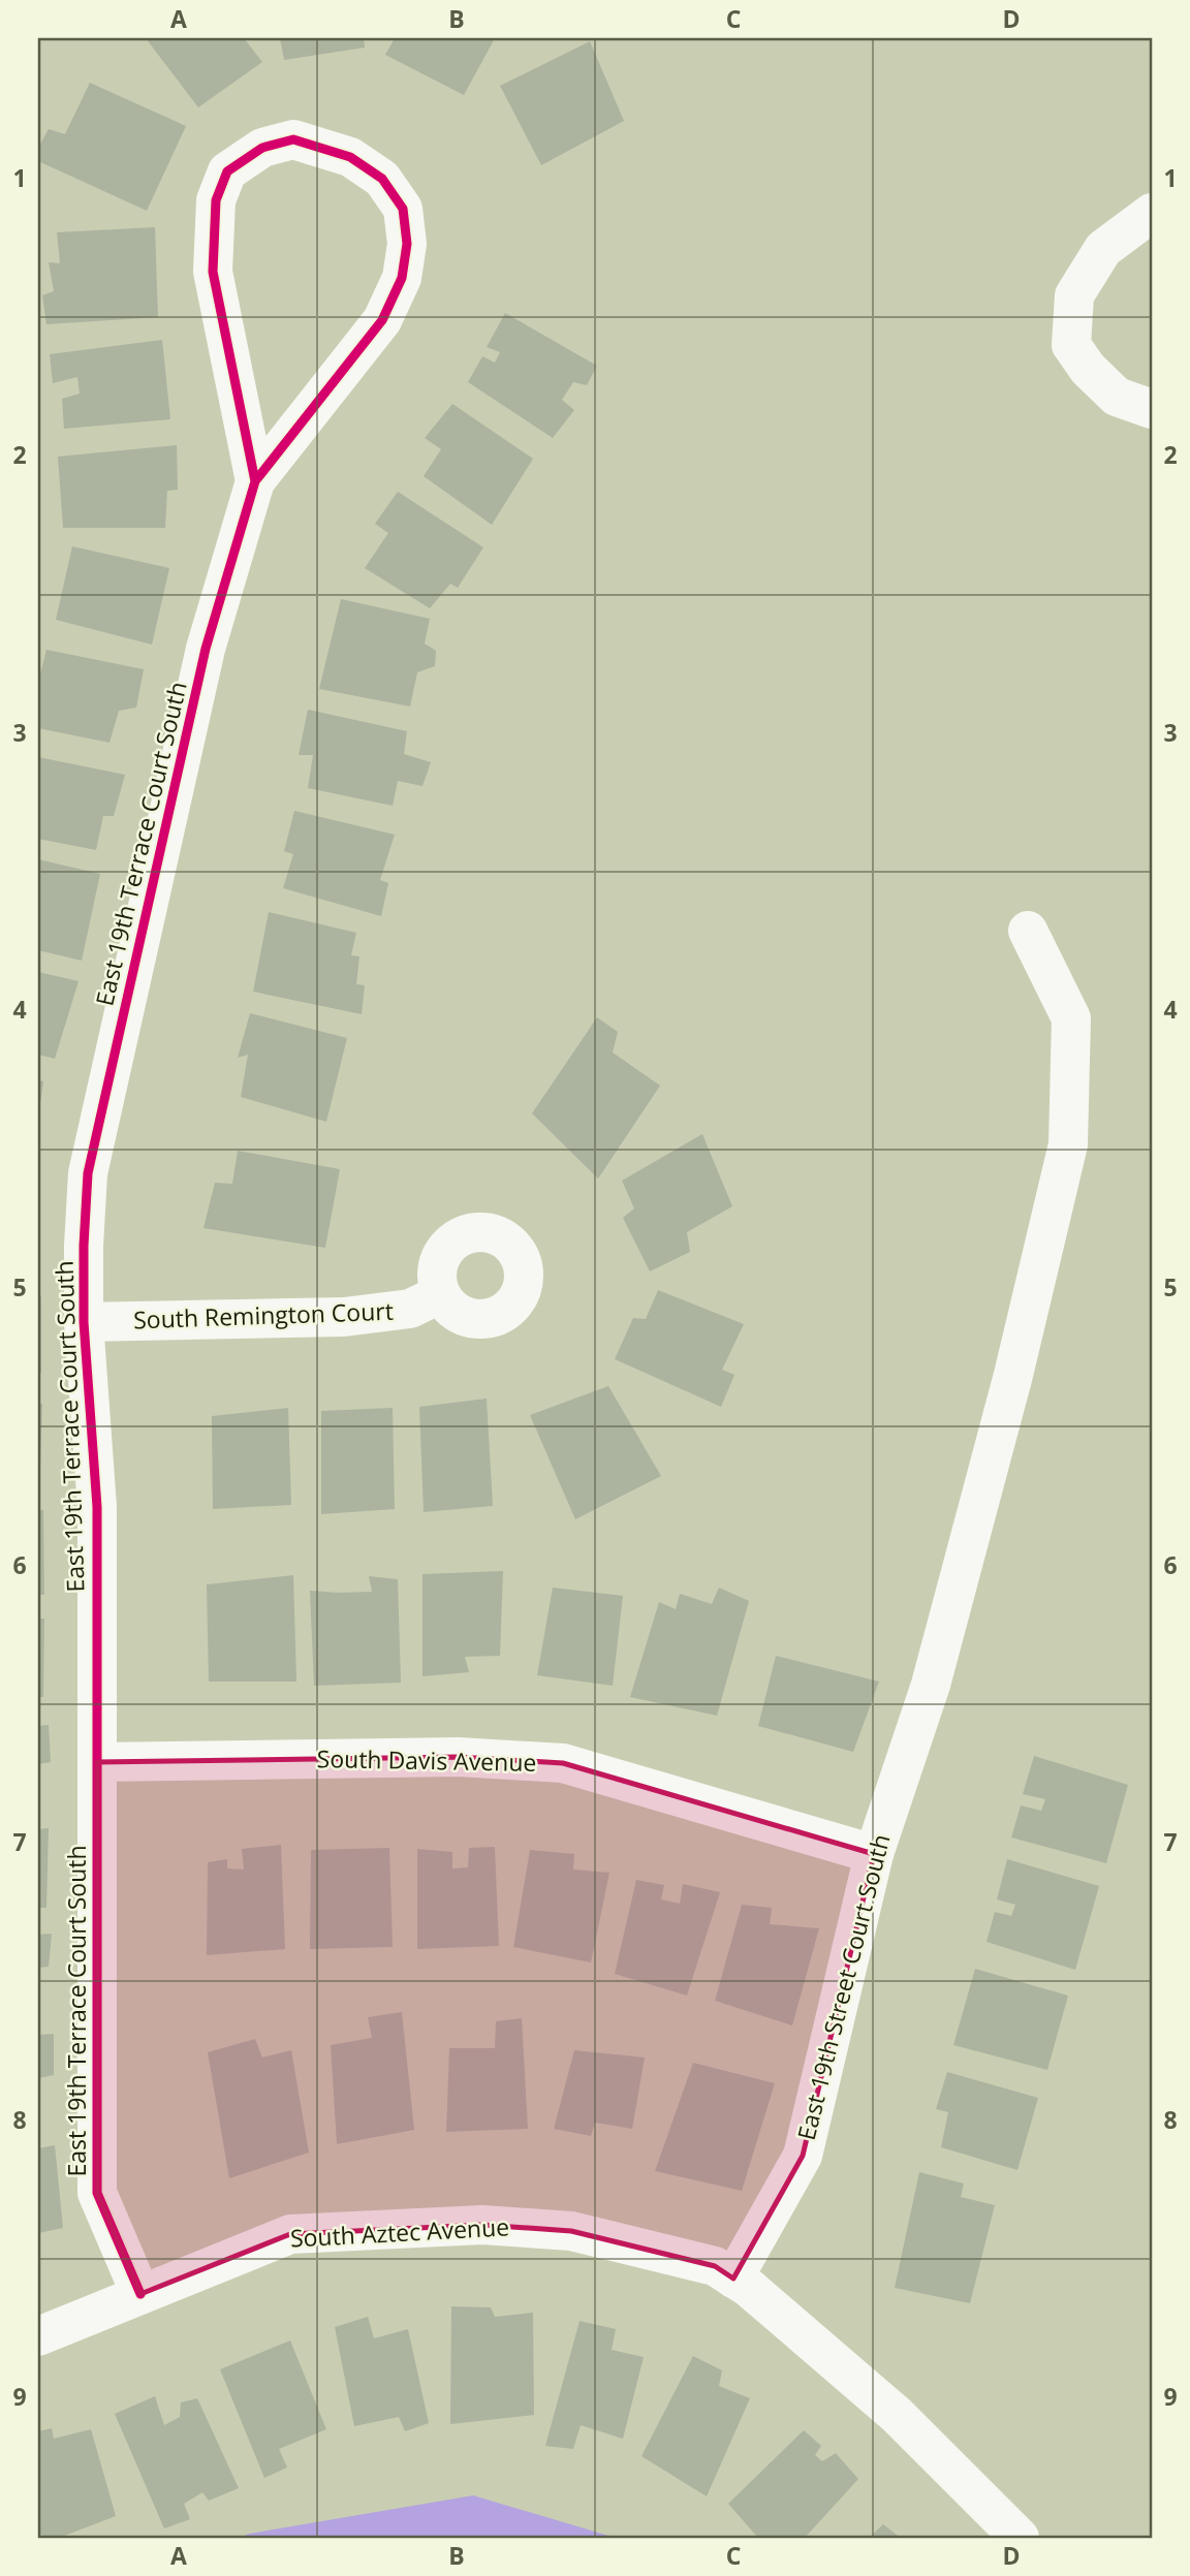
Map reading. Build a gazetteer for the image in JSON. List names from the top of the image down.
{
  "streets": {
    "street": [
      "East 19th Terrace Court South",
      "South Remington Court",
      "South Davis Avenue",
      "East 19th Street Court South",
      "South Aztec Avenue"
    ]
  },
  "crossings": [
    ["East 19th Terrace Court South", "South Remington Court"],
    ["East 19th Terrace Court South", "South Davis Avenue"],
    ["East 19th Terrace Court South", "South Aztec Avenue"],
    ["South Davis Avenue", "East 19th Street Court South"],
    ["East 19th Street Court South", "South Aztec Avenue"]
  ],
  "grid": {
    "columns": [
      "A",
      "B",
      "C",
      "D"
    ],
    "rows": [
      "1",
      "2",
      "3",
      "4",
      "5",
      "6",
      "7",
      "8",
      "9"
    ]
  }
}
